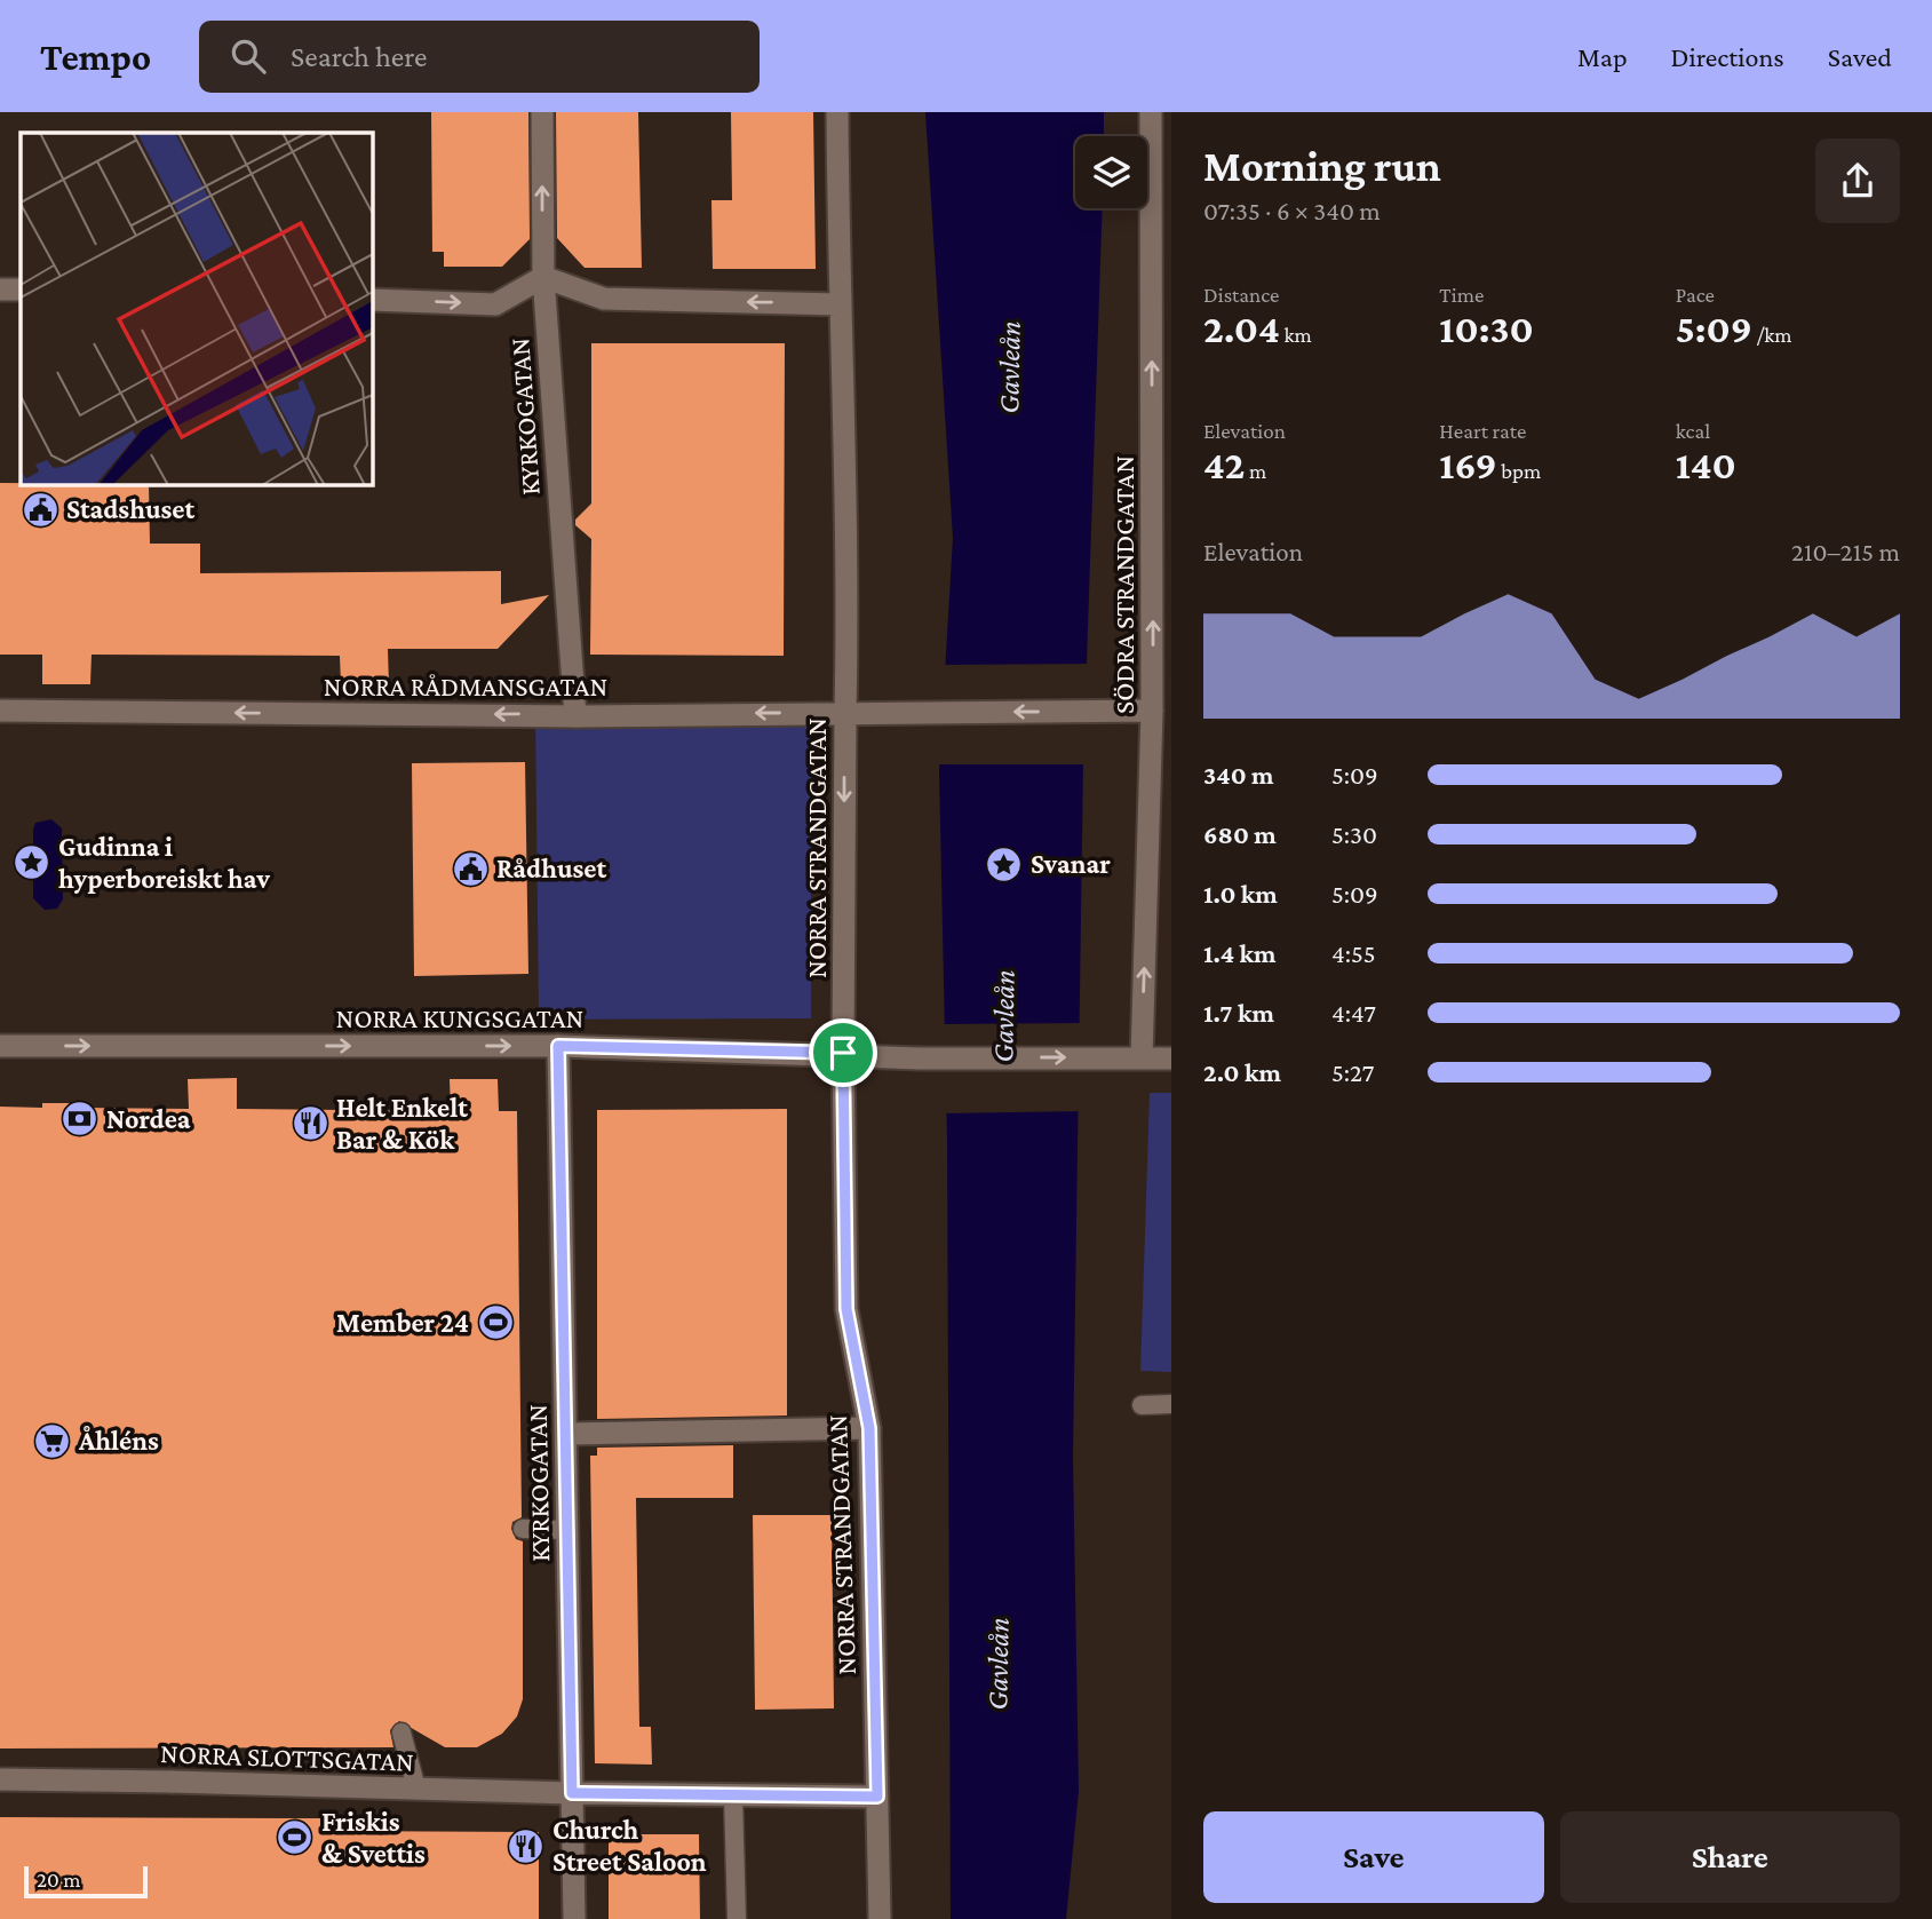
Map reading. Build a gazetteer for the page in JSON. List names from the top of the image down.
{
  "streets": {
    "street": [
      "KYRKOGATAN",
      "SÖDRA STRANDGATAN",
      "NORRA RÅDMANSGATAN",
      "NORRA STRANDGATAN",
      "NORRA KUNGSGATAN",
      "NORRA SLOTTSGATAN"
    ]
  },
  "crossings": [
    ["KYRKOGATAN", "NORRA RÅDMANSGATAN"],
    ["KYRKOGATAN", "NORRA KUNGSGATAN"],
    ["KYRKOGATAN", "NORRA SLOTTSGATAN"],
    ["SÖDRA STRANDGATAN", "NORRA RÅDMANSGATAN"],
    ["SÖDRA STRANDGATAN", "NORRA KUNGSGATAN"],
    ["NORRA RÅDMANSGATAN", "NORRA STRANDGATAN"],
    ["NORRA STRANDGATAN", "NORRA KUNGSGATAN"],
    ["NORRA STRANDGATAN", "NORRA SLOTTSGATAN"]
  ],
  "one_way": ["SÖDRA STRANDGATAN", "NORRA RÅDMANSGATAN", "NORRA KUNGSGATAN"],
  "water": ["Gavleån"],
  "places": {
    "public building": ["Stadshuset", "Rådhuset"],
    "place": ["Gudinna i hyperboreiskt hav", "Svanar"],
    "bank": ["Nordea"],
    "restaurant": ["Helt Enkelt Bar & Kök", "Church Street Saloon"],
    "sports": ["Member 24", "Friskis & Svettis"],
    "supermarket": ["Åhléns"]
  },
  "scale_bar": "20 m",
  "page": {
    "header": "Tempo",
    "search": "Search here",
    "nav": ["Map", "Directions", "Saved"],
    "heading": ["Morning run", "07:35 · 6 × 340 m"],
    "stats": [
      ["Distance", "2.04 km"],
      ["Time", "10:30"],
      ["Pace", "5:09 /km"],
      ["Elevation", "42 m"],
      ["Heart rate", "169 bpm"],
      ["kcal", "140"]
    ],
    "chart": ["Elevation", "210–215 m"],
    "list": [
      {
        "name": "340 m",
        "note": "5:09"
      },
      {
        "name": "680 m",
        "note": "5:30"
      },
      {
        "name": "1.0 km",
        "note": "5:09"
      },
      {
        "name": "1.4 km",
        "note": "4:55"
      },
      {
        "name": "1.7 km",
        "note": "4:47"
      },
      {
        "name": "2.0 km",
        "note": "5:27"
      }
    ],
    "buttons": ["Save", "Share"],
    "scale": "20 m"
  }
}
